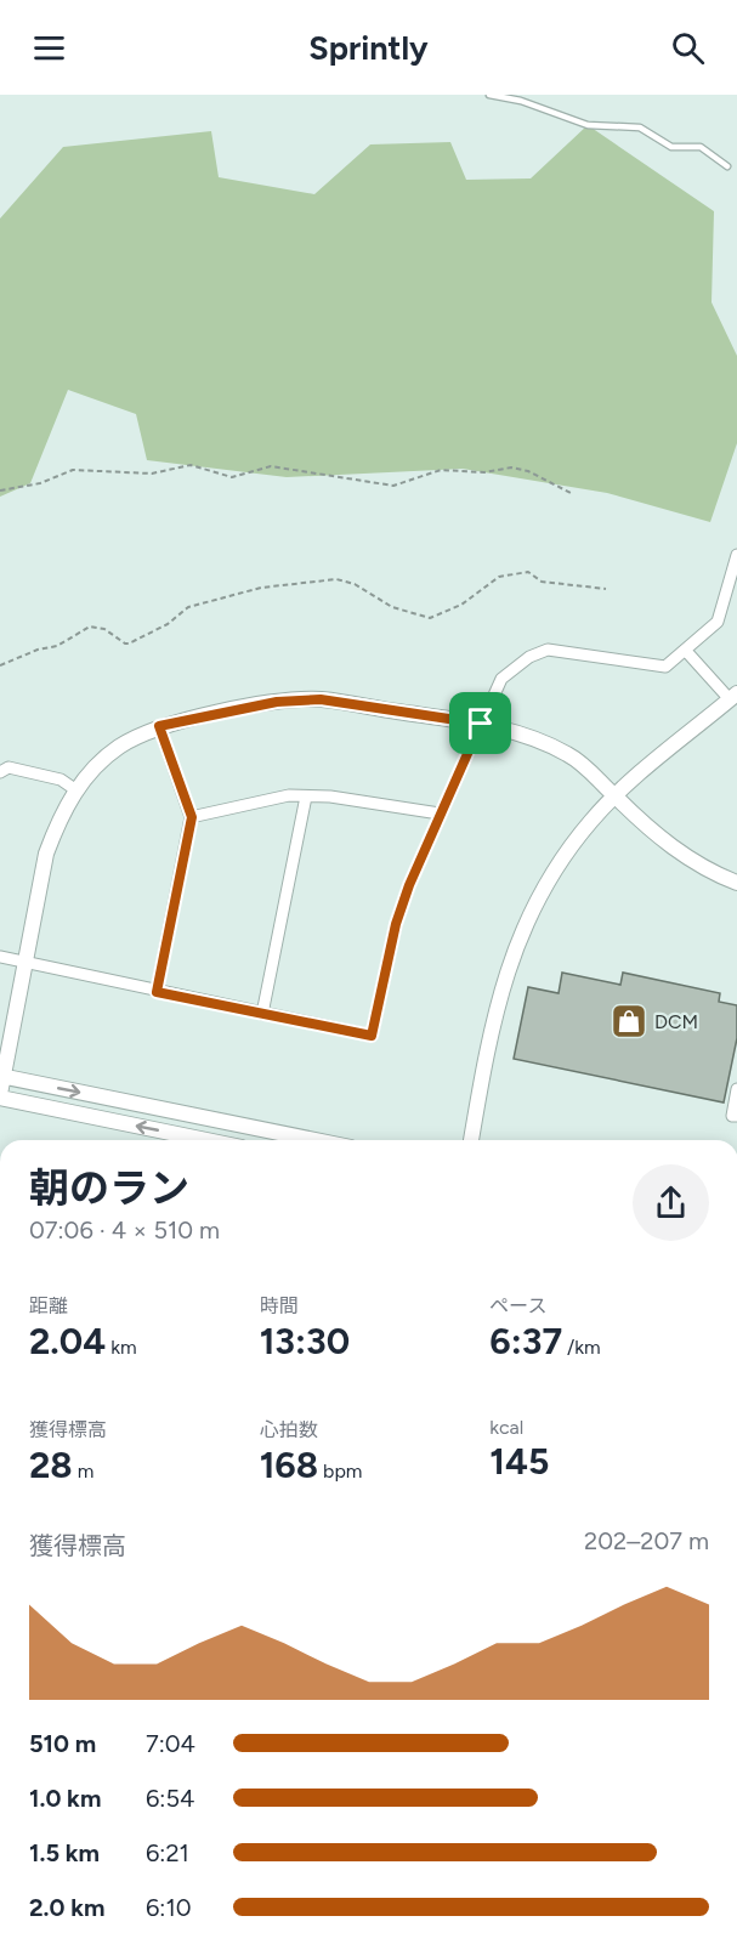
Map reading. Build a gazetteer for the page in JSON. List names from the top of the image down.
{
  "places": {
    "shop": ["DCM"]
  },
  "page": {
    "header": "Sprintly",
    "heading": ["朝のラン", "07:06 · 4 × 510 m"],
    "stats": [
      ["距離", "2.04 km"],
      ["時間", "13:30"],
      ["ペース", "6:37 /km"],
      ["獲得標高", "28 m"],
      ["心拍数", "168 bpm"],
      ["kcal", "145"]
    ],
    "chart": ["獲得標高", "202–207 m"],
    "list": [
      {
        "name": "510 m",
        "note": "7:04"
      },
      {
        "name": "1.0 km",
        "note": "6:54"
      },
      {
        "name": "1.5 km",
        "note": "6:21"
      },
      {
        "name": "2.0 km",
        "note": "6:10"
      }
    ]
  }
}
